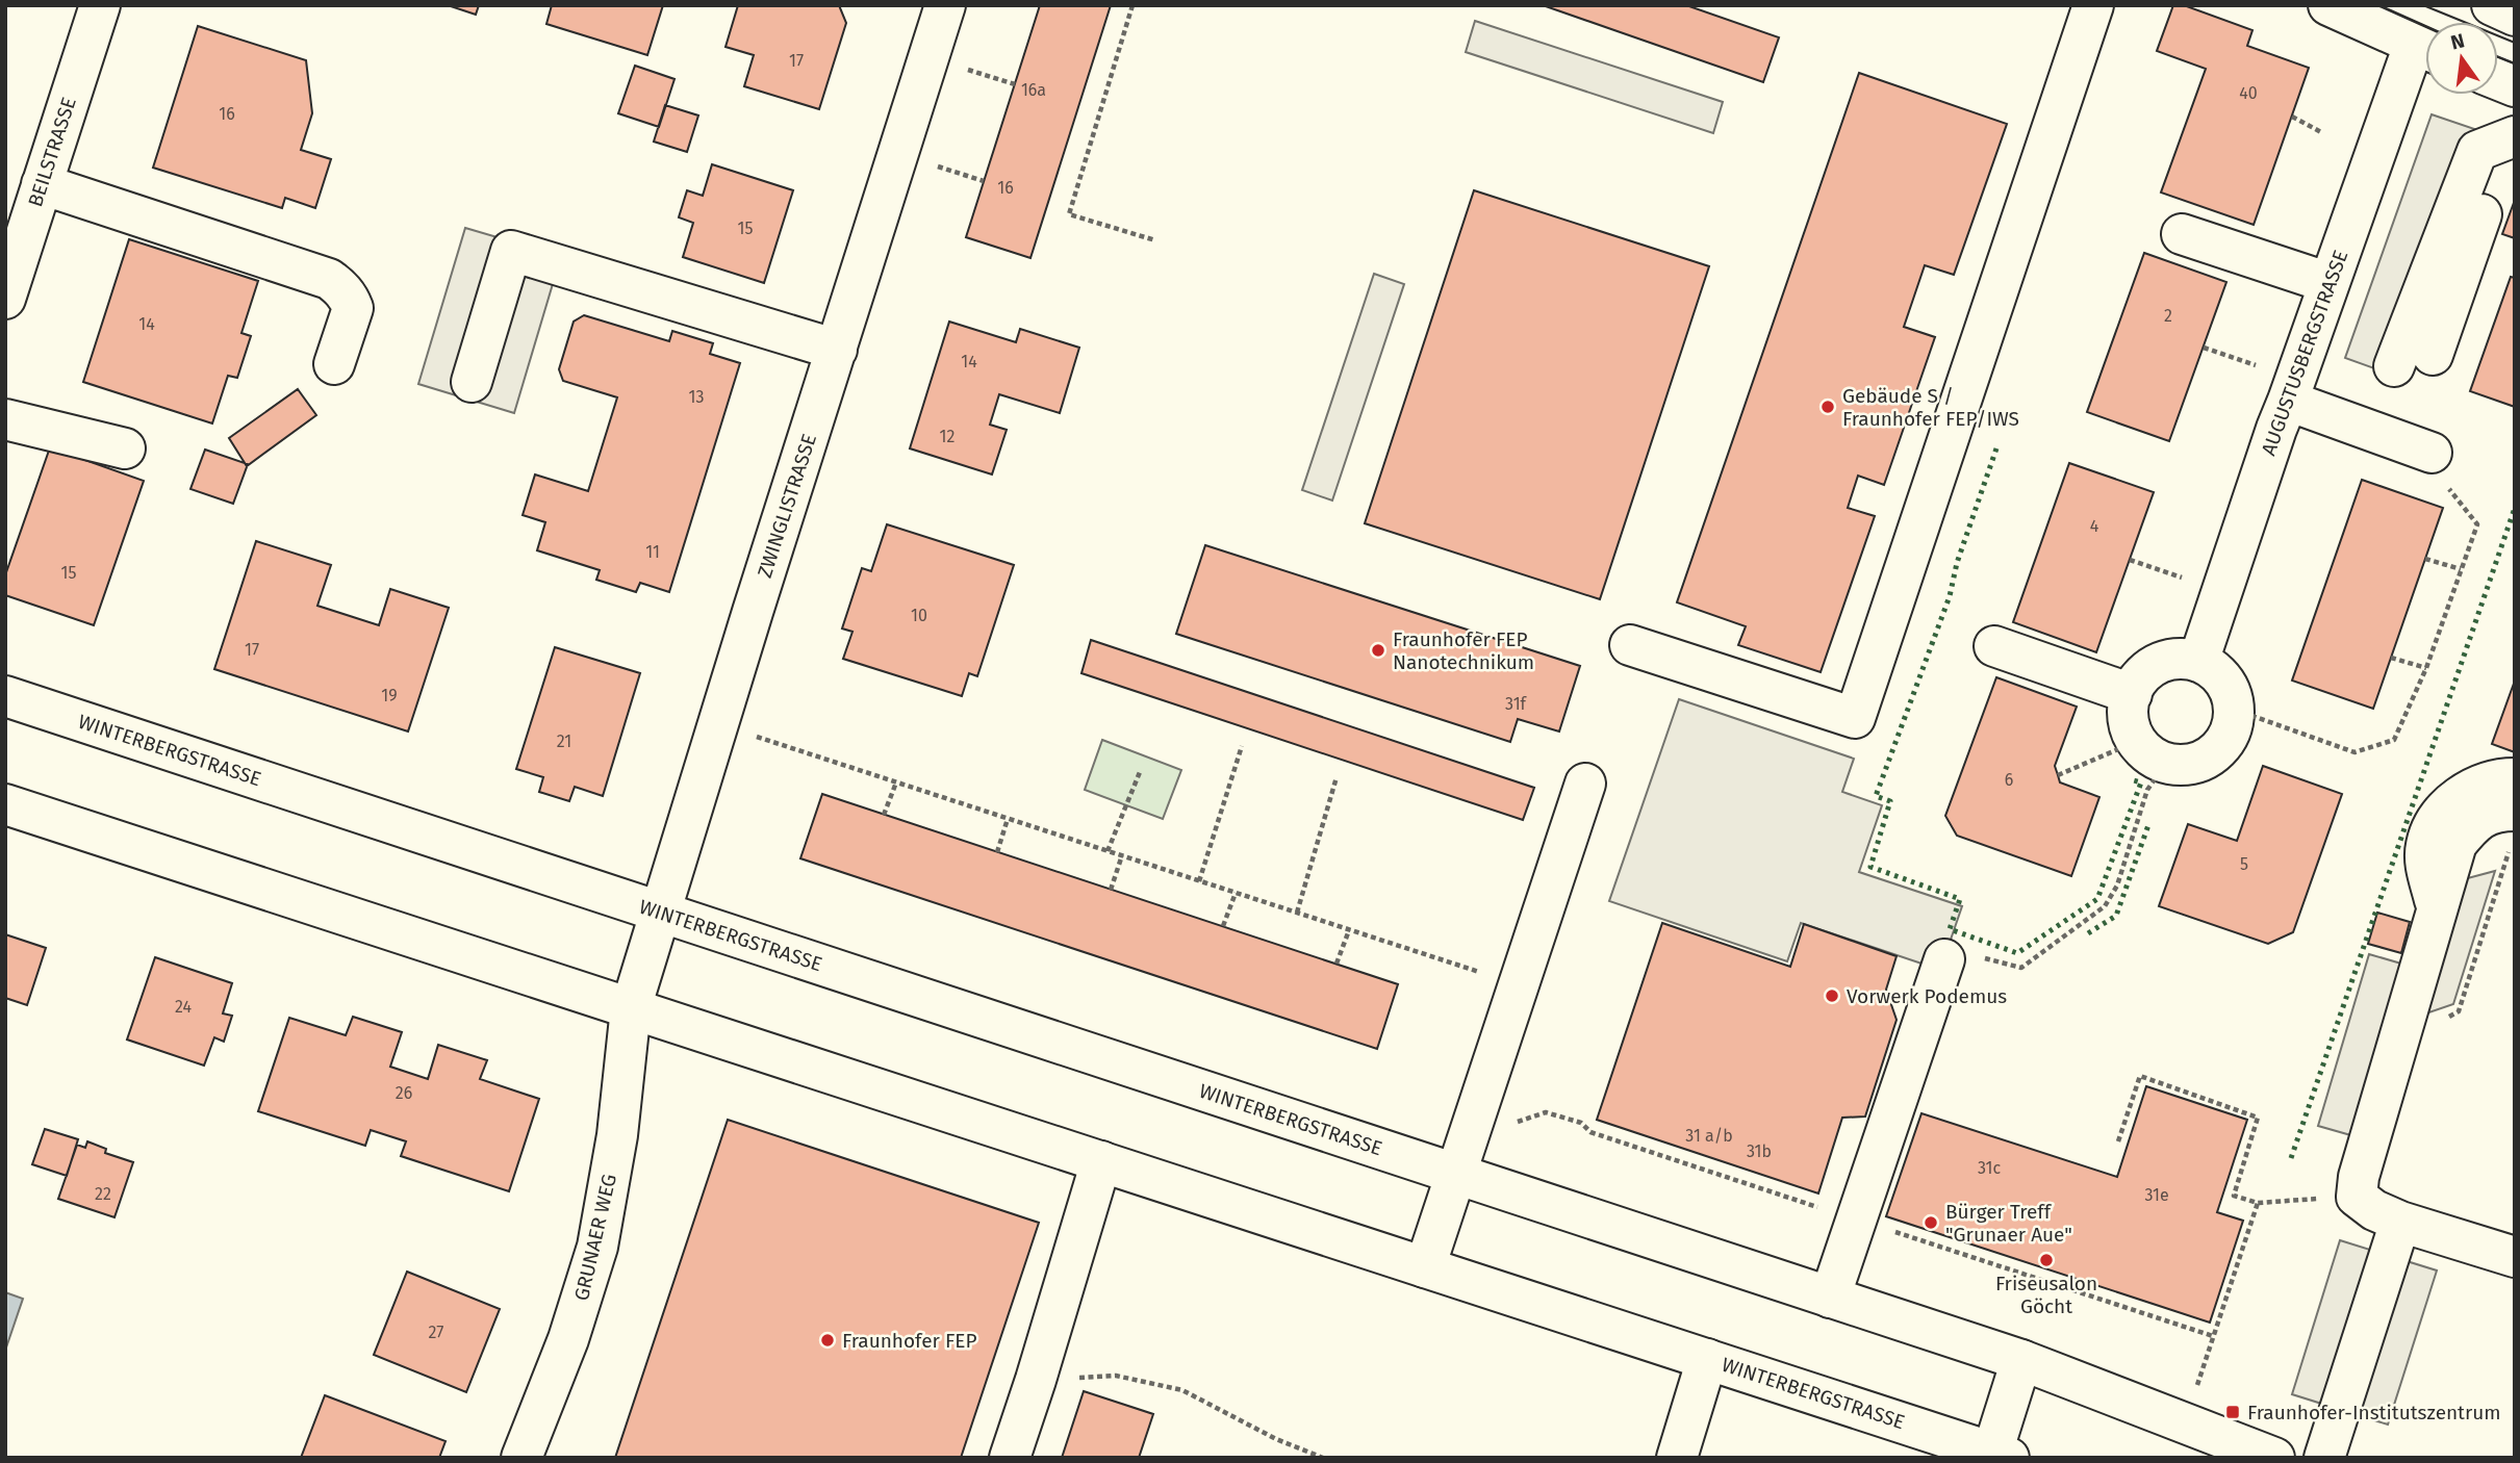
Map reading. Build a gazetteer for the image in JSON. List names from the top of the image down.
{
  "streets": {
    "main road": [
      "BEILSTRASSE",
      "AUGUSTUSBERGSTRASSE",
      "ZWINGLISTRASSE",
      "WINTERBERGSTRASSE",
      "GRUNAER WEG"
    ]
  },
  "crossings": [
    ["ZWINGLISTRASSE", "WINTERBERGSTRASSE"],
    ["ZWINGLISTRASSE", "GRUNAER WEG"],
    ["WINTERBERGSTRASSE", "GRUNAER WEG"]
  ],
  "places": {
    "other": [
      "Gebäude S / Fraunhofer FEP/IWS",
      "Fraunhofer FEP Nanotechnikum",
      "Vorwerk Podemus",
      "Bürger Treff \"Grunaer Aue\"",
      "Friseusalon Göcht",
      "Fraunhofer FEP"
    ],
    "transit": ["Fraunhofer-Institutszentrum"]
  },
  "house_numbers": [
    "17",
    "16a",
    "40",
    "16",
    "16",
    "15",
    "2",
    "14",
    "14",
    "13",
    "12",
    "4",
    "11",
    "15",
    "10",
    "17",
    "19",
    "31f",
    "21",
    "6",
    "5",
    "24",
    "26",
    "31 a/b",
    "31b",
    "31c",
    "22",
    "31e",
    "27"
  ],
  "north": "top"
}
